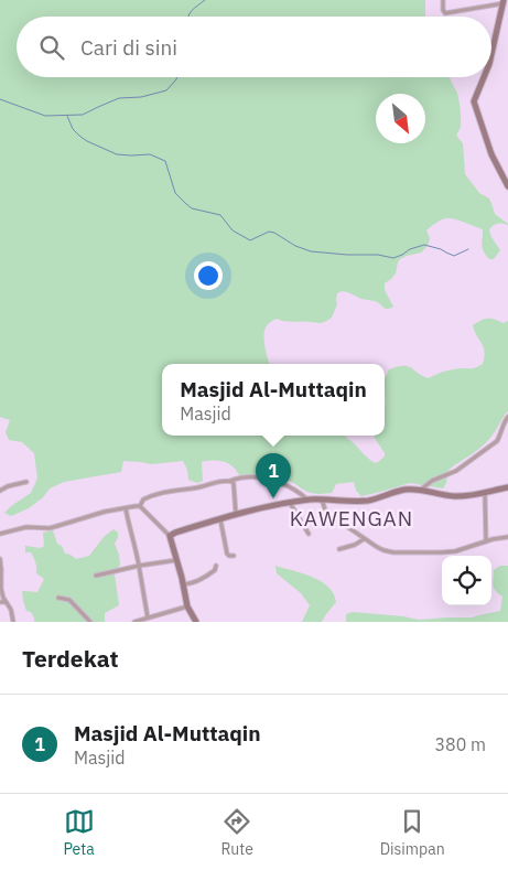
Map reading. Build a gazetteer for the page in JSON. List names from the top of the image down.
{
  "districts": ["KAWENGAN"],
  "north": "bottom right",
  "page": {
    "search": "Cari di sini",
    "popup": ["Masjid Al-Muttaqin", "Masjid"],
    "pins": "1",
    "heading": "Terdekat",
    "list": [
      {
        "mark": "1",
        "name": "Masjid Al-Muttaqin",
        "note": "Masjid",
        "value": "380 m"
      }
    ],
    "nav": ["Peta", "Rute", "Disimpan"]
  }
}
